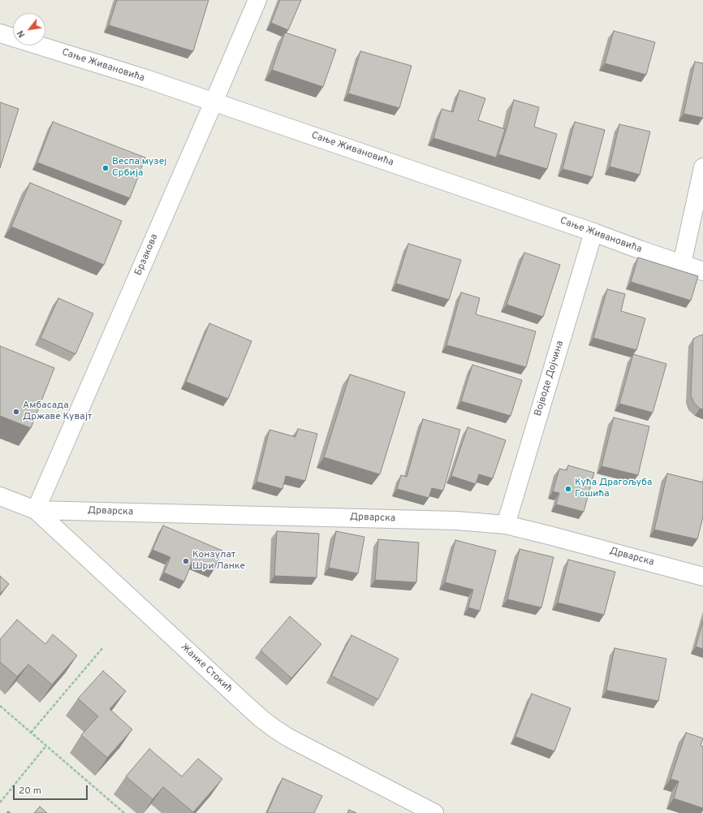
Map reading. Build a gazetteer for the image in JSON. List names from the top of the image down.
{
  "streets": {
    "street": [
      "Сање Живановића",
      "Брзакова",
      "Војводе Дојчина",
      "Дрварска",
      "Жанке Стокић"
    ]
  },
  "crossings": [
    ["Сање Живановића", "Брзакова"],
    ["Сање Живановића", "Војводе Дојчина"],
    ["Брзакова", "Дрварска"],
    ["Брзакова", "Жанке Стокић"],
    ["Војводе Дојчина", "Дрварска"],
    ["Дрварска", "Жанке Стокић"]
  ],
  "places": [
    "Веспа музеј Србија",
    "Амбасада Државе Кувајт",
    "Кућа Драгољуба Гошића",
    "Конзулат Шри Ланке"
  ],
  "scale_bar": "20 m",
  "north": "bottom left"
}
